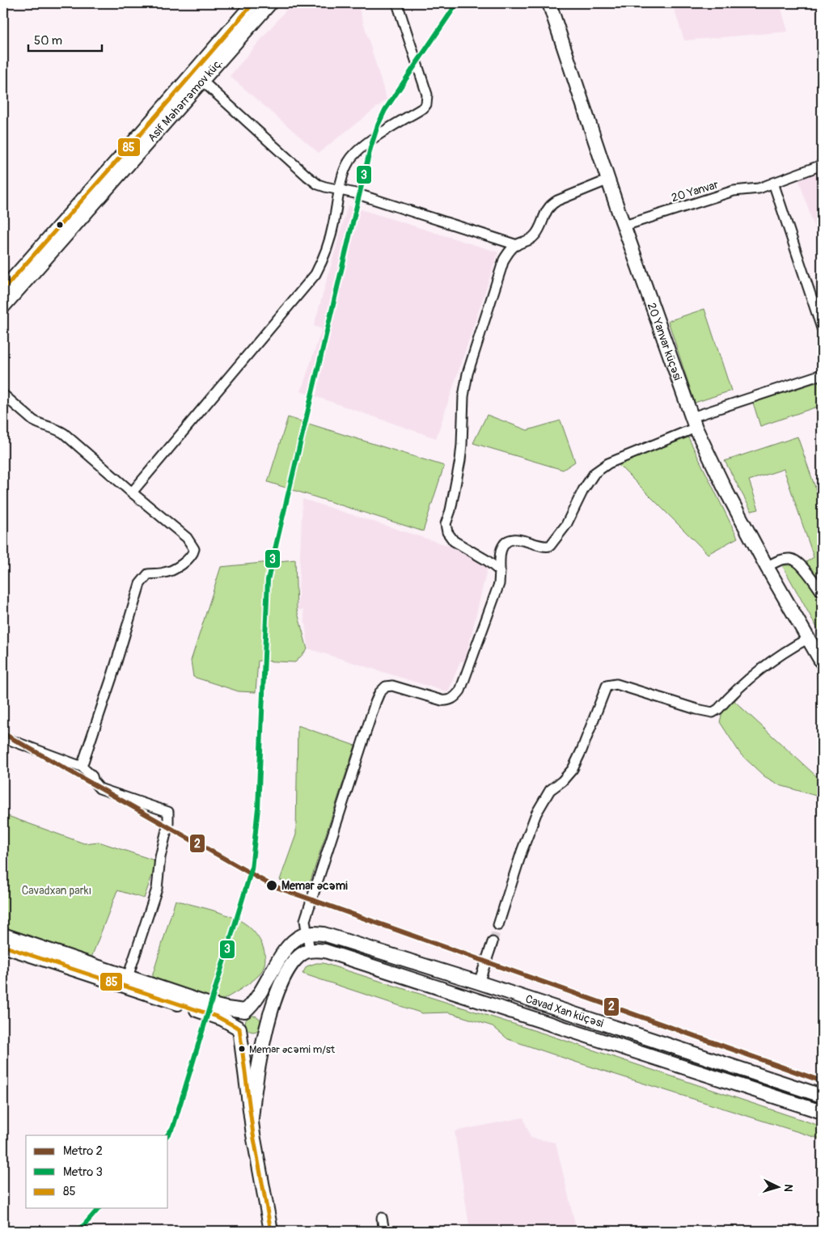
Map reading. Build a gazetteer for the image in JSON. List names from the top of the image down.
{
  "streets": {
    "street": [
      "Asif Məhərrəmov küç.",
      "20 Yanvar",
      "20 Yanvar küçəsi",
      "Cavad Xan küçəsi"
    ]
  },
  "crossings": [
    ["20 Yanvar", "20 Yanvar küçəsi"]
  ],
  "parks": ["Cavadxan parkı"],
  "places": ["Memar Əcəmi", "Memar Əcəmi m/st"],
  "lines": ["metro line 3", "transit line 85", "metro line 2"],
  "legend": ["Metro 2", "Metro 3", "85"],
  "scale_bar": "50 m",
  "north": "right"
}
